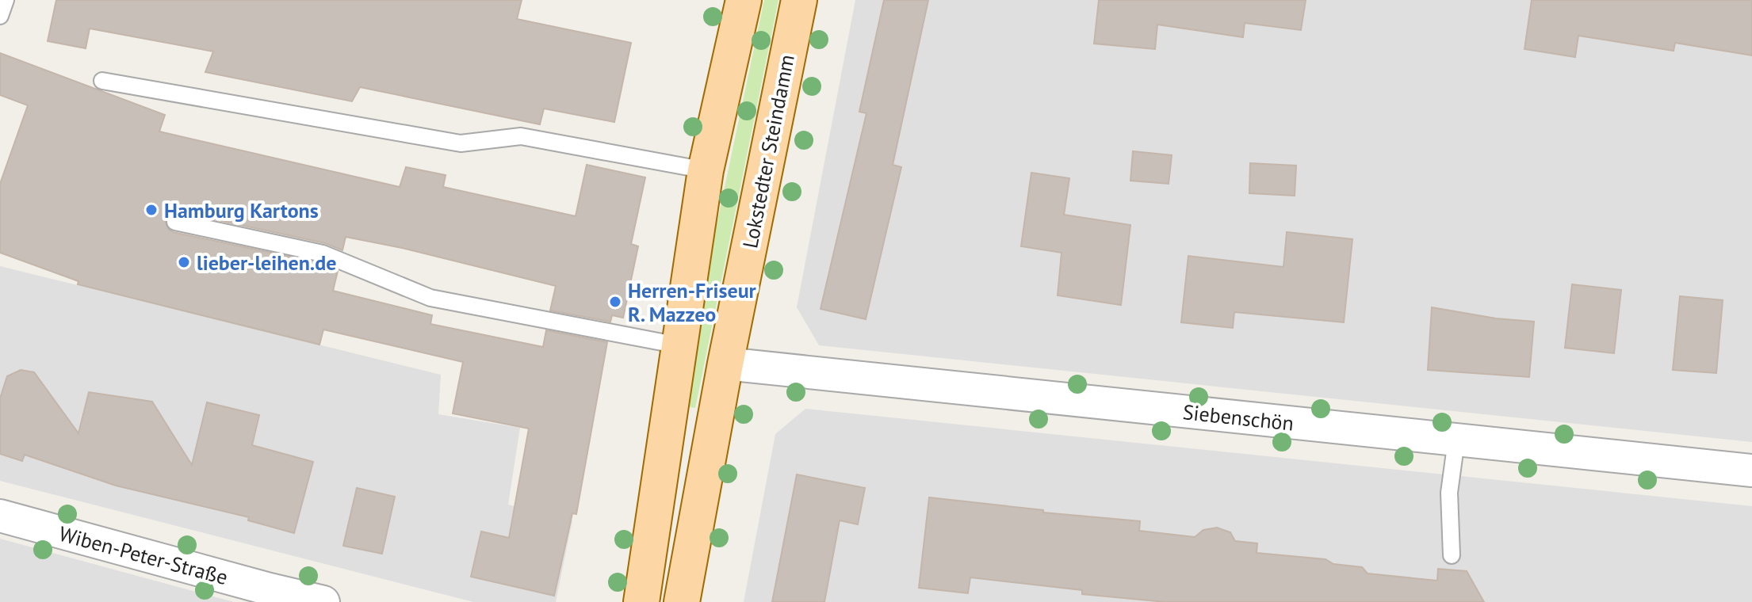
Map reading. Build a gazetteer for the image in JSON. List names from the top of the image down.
{
  "streets": {
    "main road": ["Lokstedter Steindamm"],
    "street": ["Siebenschön", "Wiben-Peter-Straße"]
  },
  "crossings": [
    ["Lokstedter Steindamm", "Siebenschön"]
  ],
  "places": ["Hamburg Kartons", "lieber-leihen.de", "Herren-Friseur R. Mazzeo"]
}
